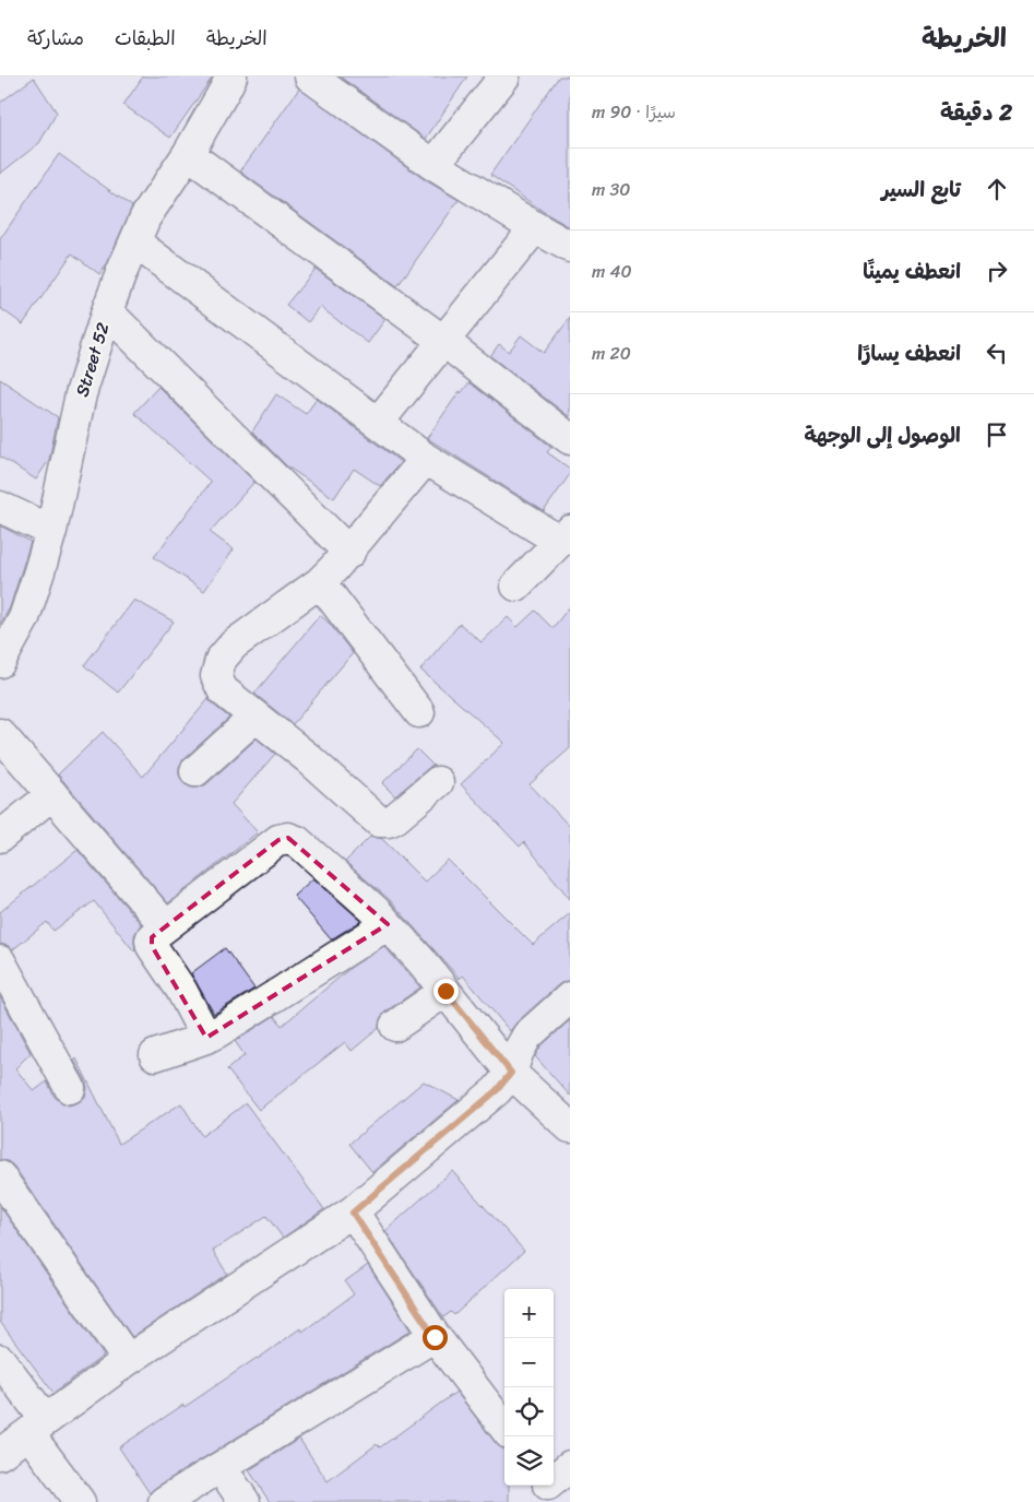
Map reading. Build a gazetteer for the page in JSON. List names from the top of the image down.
{
  "streets": {
    "street": ["Street 52"]
  },
  "page": {
    "header": "الخريطة",
    "nav": ["الخريطة", "الطبقات", "مشاركة"],
    "heading": ["2 دقيقة", "سيرًا · 90 m"],
    "list": [
      ["تابع السير", "30 m"],
      ["انعطف يمينًا", "40 m"],
      ["انعطف يسارًا", "20 m"],
      "الوصول إلى الوجهة"
    ],
    "map_buttons": ["+", "−"]
  }
}
